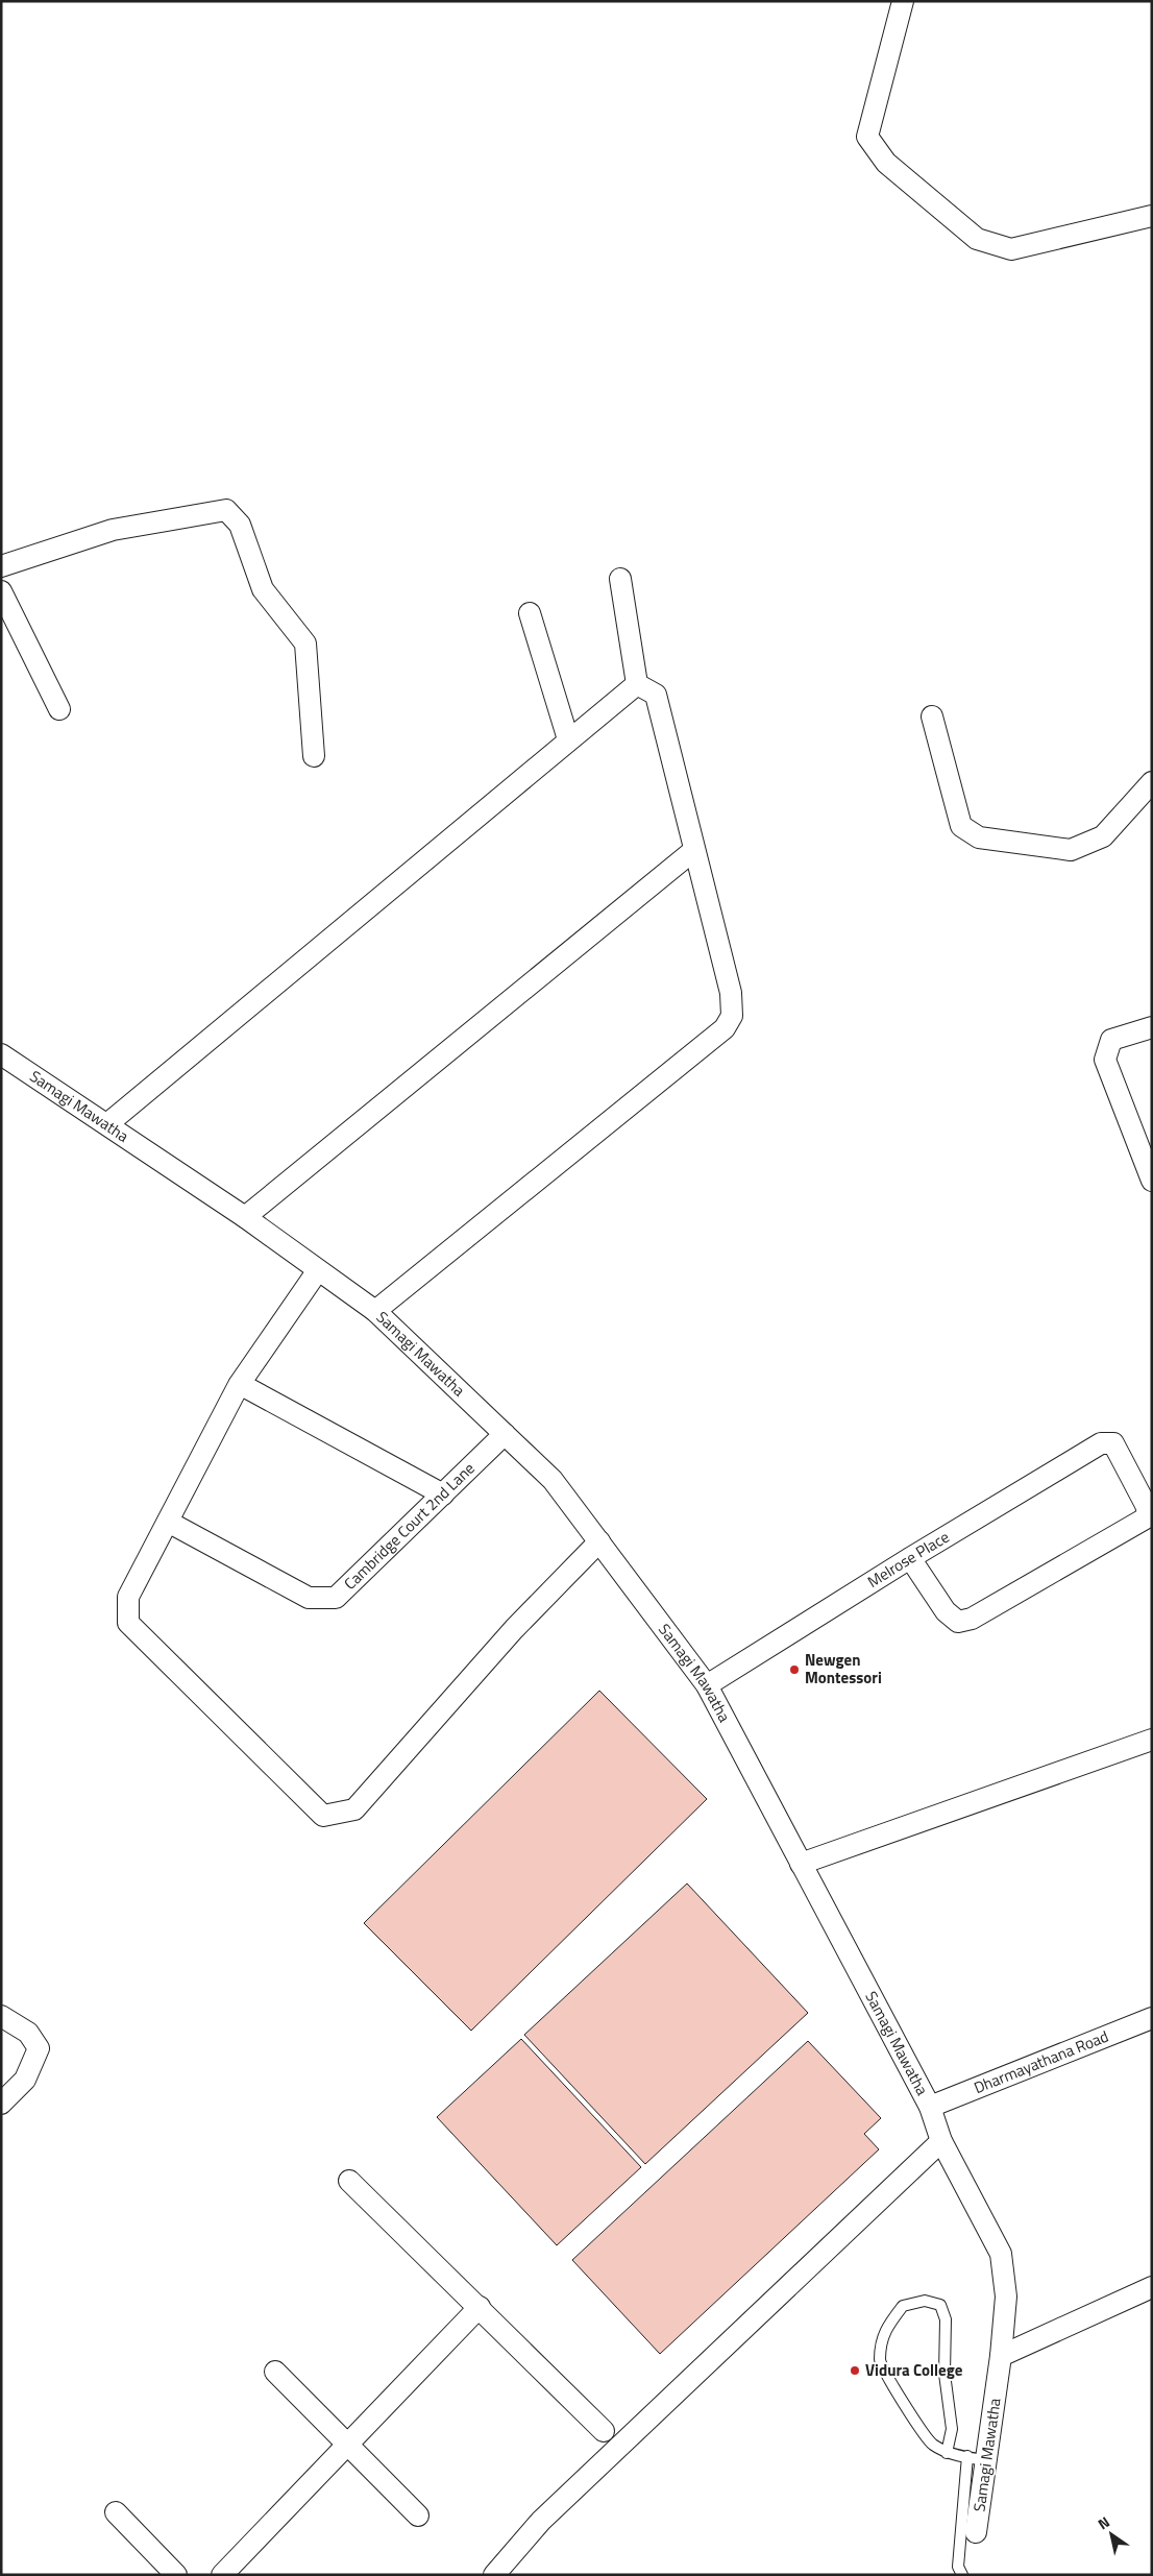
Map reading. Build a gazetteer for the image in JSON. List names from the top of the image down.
{
  "streets": {
    "street": [
      "Samagi Mawatha",
      "Cambridge Court 2nd Lane",
      "Melrose Place",
      "Dharmayathana Road"
    ]
  },
  "crossings": [
    ["Samagi Mawatha", "Cambridge Court 2nd Lane"],
    ["Samagi Mawatha", "Melrose Place"],
    ["Samagi Mawatha", "Dharmayathana Road"]
  ],
  "places": ["Newgen Montessori", "Vidura College"],
  "north": "top left"
}
